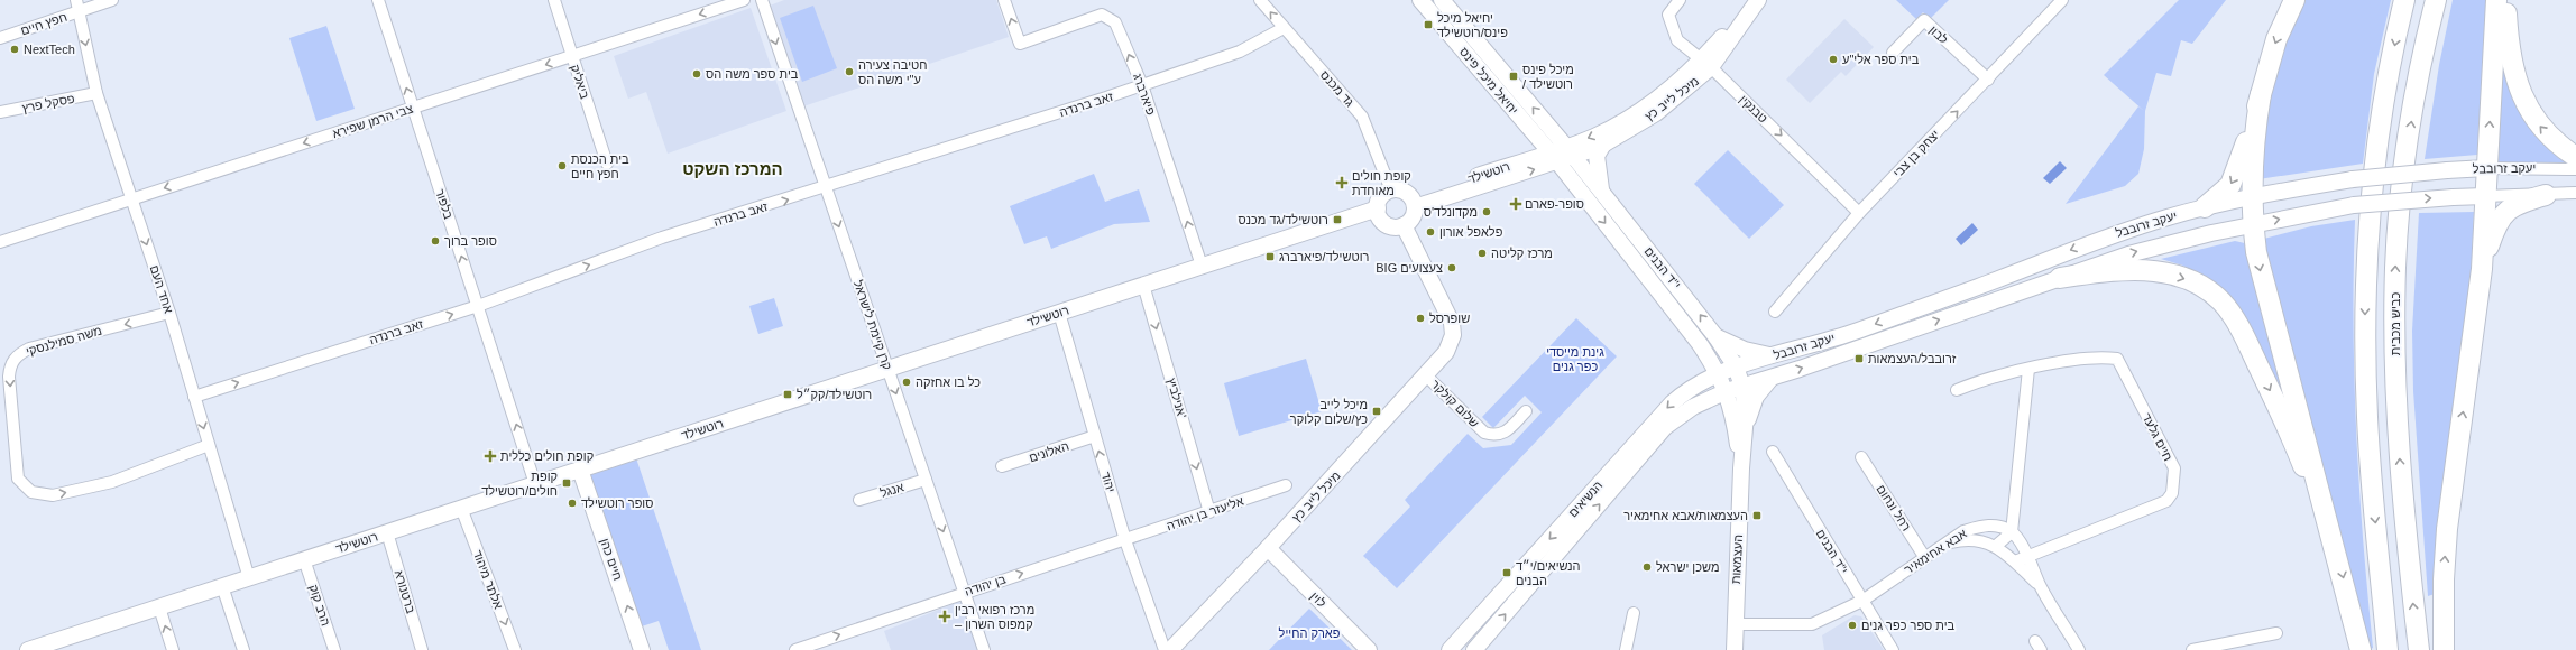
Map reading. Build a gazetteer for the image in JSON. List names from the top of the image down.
{
  "streets": {
    "highway": ["כביש מכבית"],
    "main road": [
      "יחיאל מיכל פינס",
      "מיכל לייב כץ",
      "יעקב זרובבל",
      "רוטשילד",
      "י''ד הבנים",
      "הנשיאים",
      "חיים כהן",
      "העצמאות",
      "לוין"
    ],
    "street": [
      "חפץ חיים",
      "לבון",
      "ביאליק",
      "גד מכנס",
      "פיארברג",
      "פסקל פרץ",
      "זאב ברנדה",
      "טבנקין",
      "צבי הרמן שפירא",
      "יצחק בן צבי",
      "בלפור",
      "אחד העם",
      "קרן קיימת לישראל",
      "משה סמילנסקי",
      "אנילביץ'",
      "שלום קולקר",
      "חיים גלעד",
      "האלונים",
      "יהוד",
      "אנגל",
      "רחל ונחום",
      "אליעזר בן יהודה",
      "י\"ד הבנים",
      "אבא אחימאיר",
      "אלתר מיהוד",
      "בן יהודה",
      "ברטנורא",
      "הרב קוק"
    ]
  },
  "crossings": [
    ["חפץ חיים", "אחד העם"],
    ["לבון", "יצחק בן צבי"],
    ["יחיאל מיכל פינס", "מיכל לייב כץ"],
    ["יחיאל מיכל פינס", "רוטשילד"],
    ["יחיאל מיכל פינס", "י''ד הבנים"],
    ["ביאליק", "צבי הרמן שפירא"],
    ["גד מכנס", "מיכל לייב כץ"],
    ["גד מכנס", "זאב ברנדה"],
    ["גד מכנס", "רוטשילד"],
    ["פיארברג", "זאב ברנדה"],
    ["פיארברג", "רוטשילד"],
    ["מיכל לייב כץ", "טבנקין"],
    ["מיכל לייב כץ", "רוטשילד"],
    ["מיכל לייב כץ", "י''ד הבנים"],
    ["מיכל לייב כץ", "שלום קולקר"],
    ["מיכל לייב כץ", "לוין"],
    ["פסקל פרץ", "אחד העם"],
    ["זאב ברנדה", "בלפור"],
    ["זאב ברנדה", "אחד העם"],
    ["זאב ברנדה", "קרן קיימת לישראל"],
    ["טבנקין", "יצחק בן צבי"],
    ["צבי הרמן שפירא", "בלפור"],
    ["צבי הרמן שפירא", "אחד העם"],
    ["יעקב זרובבל", "י''ד הבנים"],
    ["יעקב זרובבל", "הנשיאים"],
    ["יעקב זרובבל", "העצמאות"],
    ["רוטשילד", "בלפור"],
    ["רוטשילד", "י''ד הבנים"],
    ["רוטשילד", "אחד העם"],
    ["רוטשילד", "קרן קיימת לישראל"],
    ["רוטשילד", "אנילביץ'"],
    ["רוטשילד", "יהוד"],
    ["רוטשילד", "חיים כהן"],
    ["רוטשילד", "אלתר מיהוד"],
    ["רוטשילד", "ברטנורא"],
    ["רוטשילד", "הרב קוק"],
    ["י''ד הבנים", "הנשיאים"],
    ["י''ד הבנים", "העצמאות"],
    ["אחד העם", "משה סמילנסקי"],
    ["קרן קיימת לישראל", "אנגל"],
    ["קרן קיימת לישראל", "בן יהודה"],
    ["אנילביץ'", "אליעזר בן יהודה"],
    ["האלונים", "יהוד"],
    ["יהוד", "אליעזר בן יהודה"],
    ["יהוד", "בן יהודה"],
    ["הנשיאים", "העצמאות"],
    ["רחל ונחום", "אבא אחימאיר"],
    ["אליעזר בן יהודה", "בן יהודה"],
    ["י\"ד הבנים", "אבא אחימאיר"],
    ["אבא אחימאיר", "העצמאות"]
  ],
  "one_way": [
    "פיארברג",
    "זאב ברנדה",
    "טבנקין",
    "צבי הרמן שפירא",
    "יצחק בן צבי",
    "בלפור",
    "אחד העם",
    "קרן קיימת לישראל",
    "אנילביץ'",
    "חיים כהן",
    "אלתר מיהוד",
    "בן יהודה"
  ],
  "districts": ["המרכז השקט"],
  "parks": ["גינת מייסדי כפר גנים", "פארק החייל"],
  "places": {
    "transit": [
      "יחיאל מיכל פינס/רוטשילד",
      "מיכל פינס / רוטשילד",
      "רוטשילד/גד מכנס",
      "רוטשילד/פיארברג",
      "זרובבל/העצמאות",
      "רוטשילד/קק״ל",
      "מיכל לייב כץ/שלום קלוקר",
      "קופת חולים/רוטשילד",
      "העצמאות/אבא אחימאיר",
      "הנשיאים/י״ד הבנים"
    ],
    "other": [
      "NextTech",
      "בית ספר אלי\"ע",
      "חטיבה צעירה ע\"י משה הס",
      "בית ספר משה הס",
      "בית הכנסת חפץ חיים",
      "מקדונלד'ס",
      "פלאפל אורון",
      "סופר ברוך",
      "מרכז קליטה",
      "BIG צעצועים",
      "שופרסל",
      "כל בו אחזקה",
      "סופר רוטשילד",
      "משכן ישראל",
      "בית ספר כפר גנים"
    ],
    "health": [
      "קופת חולים מאוחדת",
      "סופר-פארם",
      "קופת חולים כללית",
      "מרכז רפואי רבין – קמפוס השרון"
    ]
  }
}
